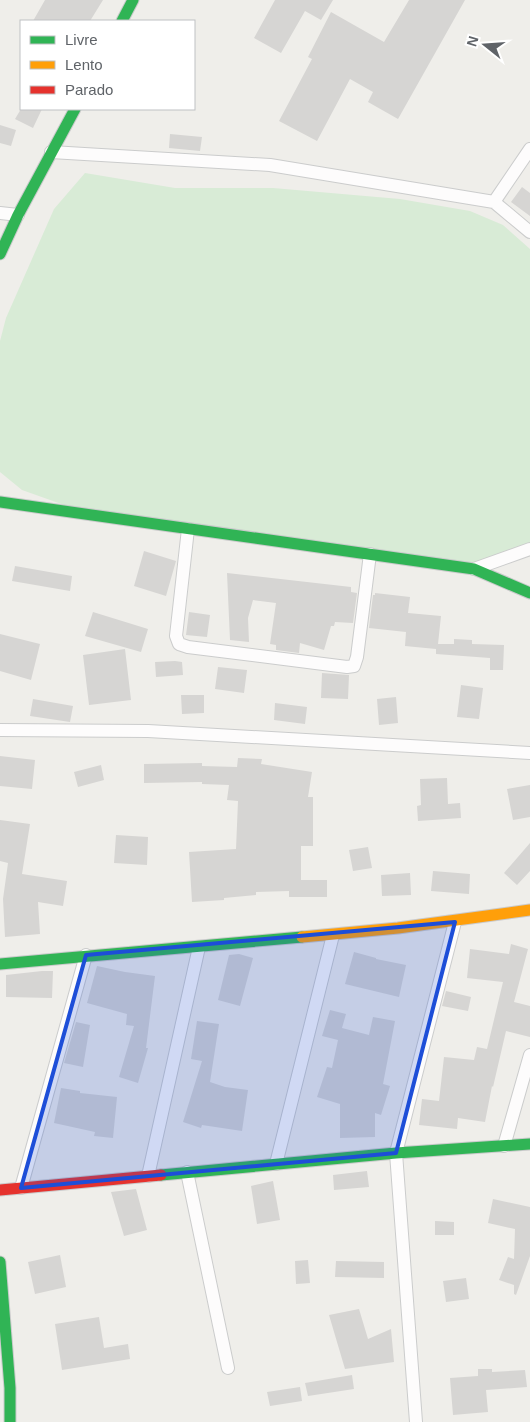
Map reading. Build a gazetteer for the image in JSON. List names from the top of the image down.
{
  "legend": ["Livre", "Lento", "Parado"],
  "north": "left"
}
